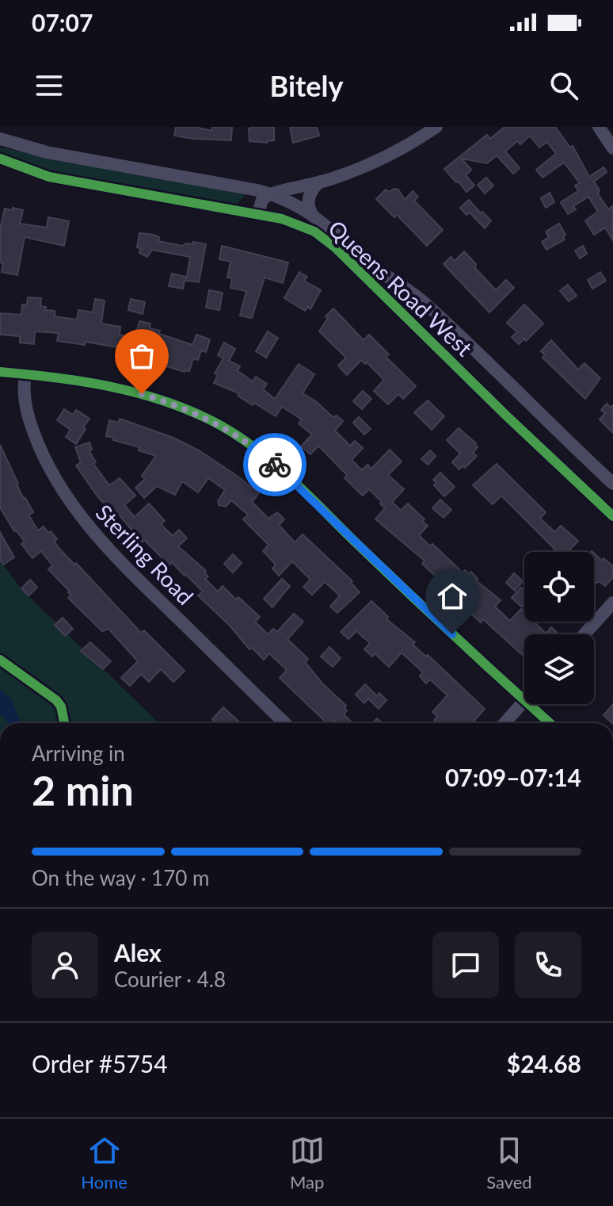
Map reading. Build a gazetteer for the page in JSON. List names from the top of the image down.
{
  "streets": {
    "street": ["Queens Road West", "Sterling Road"]
  },
  "page": {
    "status": "07:07",
    "header": "Bitely",
    "heading": ["2 min", "Arriving in", "07:09–07:14"],
    "panel": [
      "Alex",
      "Courier · 4.8",
      "Order #5754",
      "$24.68"
    ],
    "bar": "On the way · 170 m",
    "tabs": ["Home", "Map", "Saved"]
  }
}
